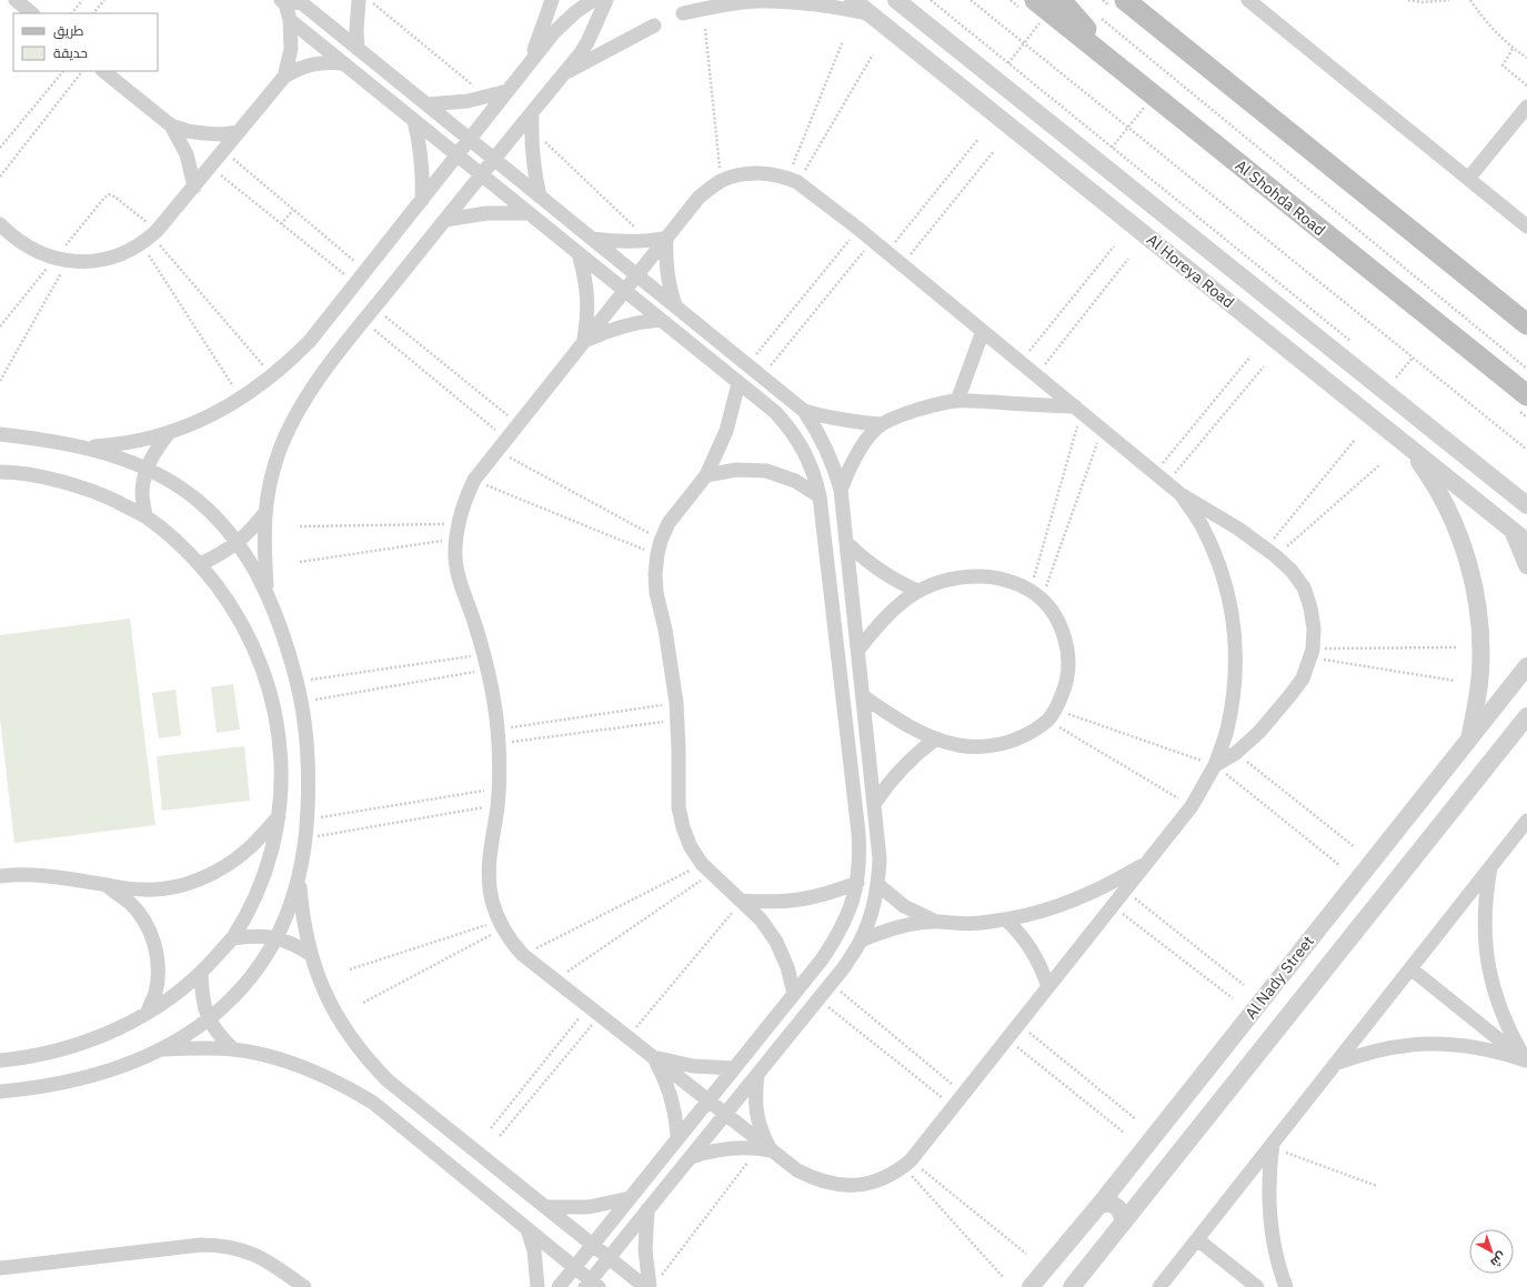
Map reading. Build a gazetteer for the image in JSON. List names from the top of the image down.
{
  "streets": {
    "main road": ["Al Shohda Road"],
    "street": ["Al Horeya Road", "Al Nady Street"]
  },
  "legend": ["طريق", "حديقة"],
  "north": "bottom right"
}
